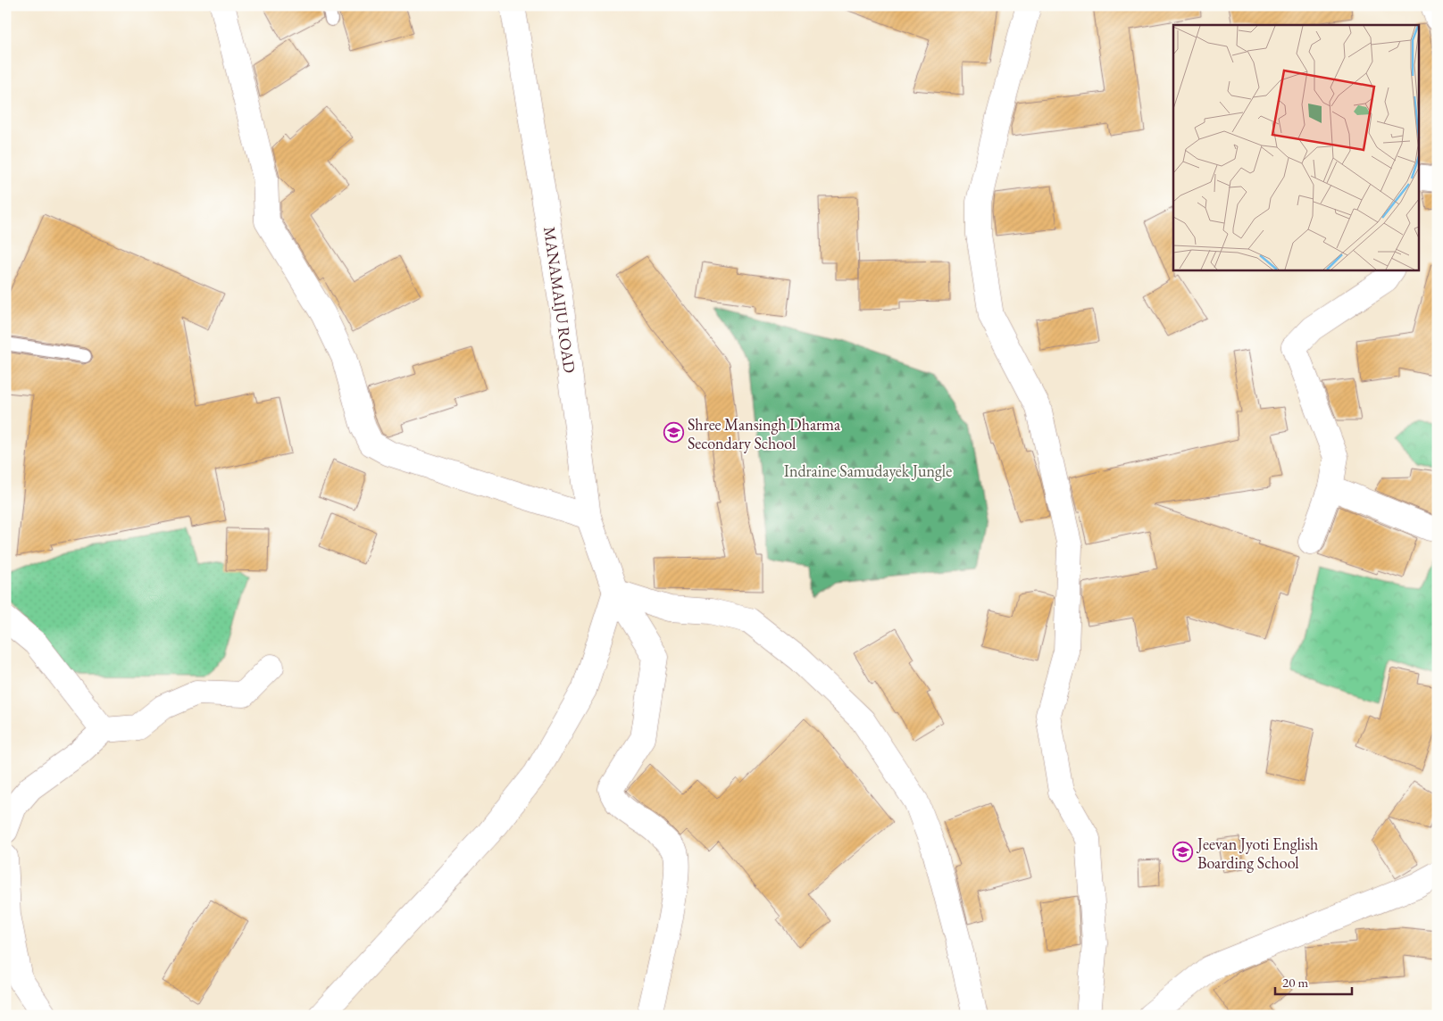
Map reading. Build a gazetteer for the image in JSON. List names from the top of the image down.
{
  "streets": {
    "street": ["MANAMAIJU ROAD"]
  },
  "parks": ["Indraine Samudayek Jungle"],
  "places": {
    "school or university": ["Shree Mansingh Dharma Secondary School", "Jeevan Jyoti English Boarding School"]
  },
  "scale_bar": "20 m"
}
